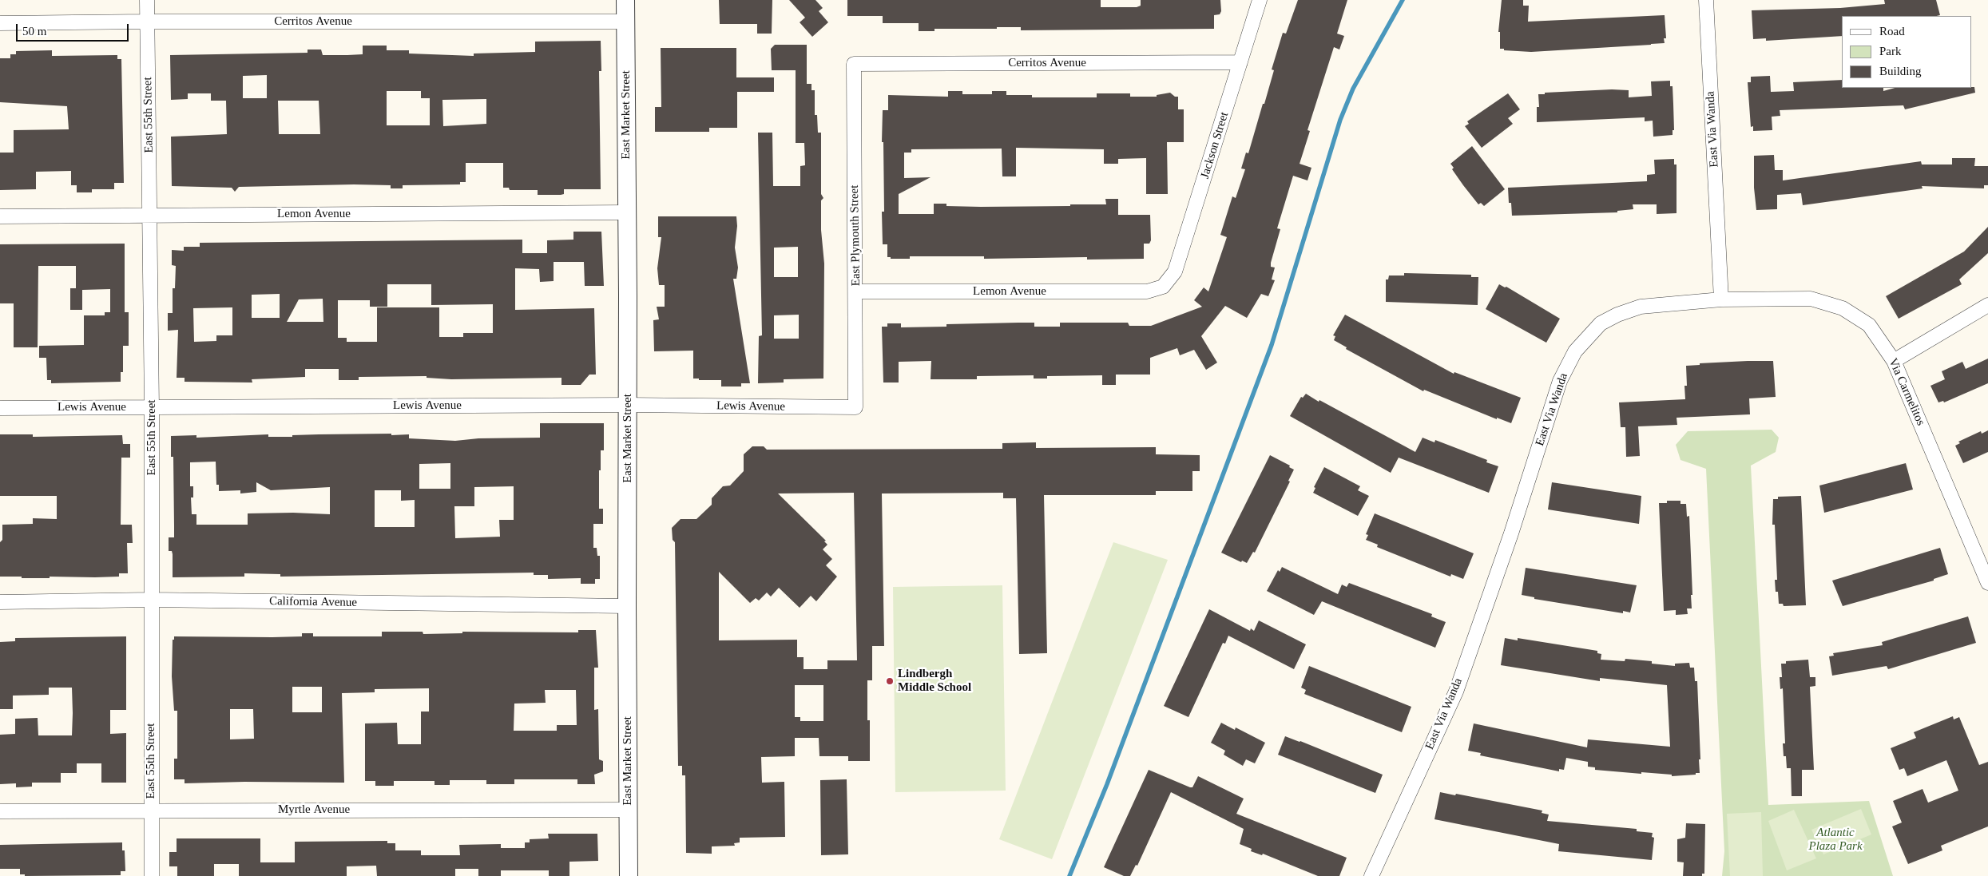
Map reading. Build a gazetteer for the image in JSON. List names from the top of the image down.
{
  "streets": {
    "street": [
      "Cerritos Avenue",
      "East 55th Street",
      "East Market Street",
      "East Via Wanda",
      "Jackson Street",
      "Lemon Avenue",
      "East Plymouth Street",
      "Via Carmelitos",
      "Lewis Avenue",
      "California Avenue",
      "Myrtle Avenue"
    ]
  },
  "crossings": [
    ["Cerritos Avenue", "East 55th Street"],
    ["Cerritos Avenue", "East Market Street"],
    ["Cerritos Avenue", "Jackson Street"],
    ["Cerritos Avenue", "East Plymouth Street"],
    ["East 55th Street", "Lemon Avenue"],
    ["East 55th Street", "Lewis Avenue"],
    ["East 55th Street", "California Avenue"],
    ["East 55th Street", "Myrtle Avenue"],
    ["East Market Street", "Lemon Avenue"],
    ["East Market Street", "Lewis Avenue"],
    ["East Market Street", "California Avenue"],
    ["East Market Street", "Myrtle Avenue"],
    ["East Via Wanda", "Via Carmelitos"],
    ["Jackson Street", "Lemon Avenue"],
    ["Lemon Avenue", "East Plymouth Street"],
    ["East Plymouth Street", "Lewis Avenue"]
  ],
  "parks": ["Atlantic Plaza Park"],
  "places": ["Lindbergh Middle School"],
  "legend": ["Road", "Park", "Building"],
  "scale_bar": "50 m"
}
